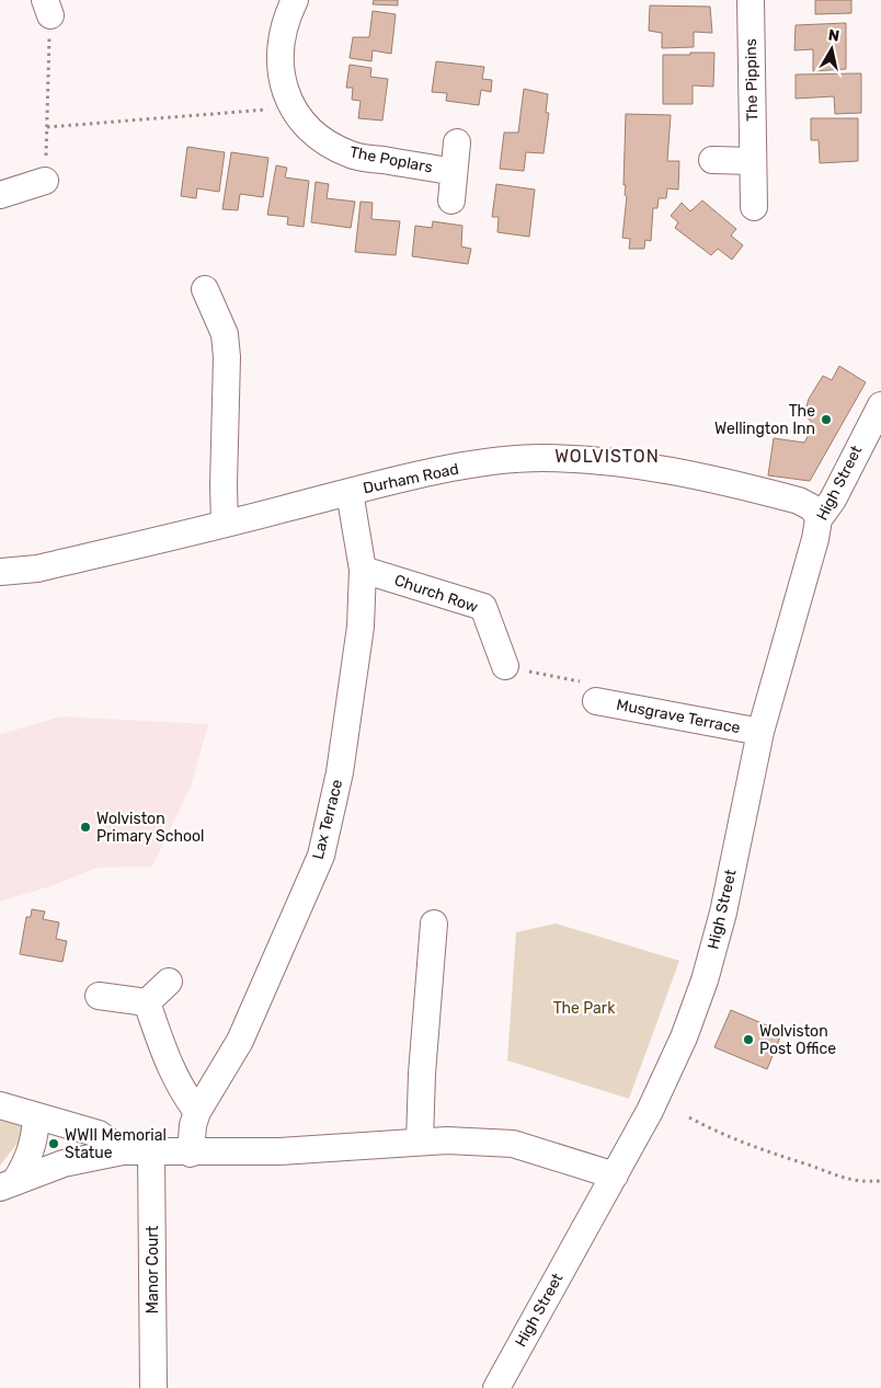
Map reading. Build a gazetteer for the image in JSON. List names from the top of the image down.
{
  "streets": {
    "street": [
      "The Pippins",
      "The Poplars",
      "Durham Road",
      "High Street",
      "Church Row",
      "Musgrave Terrace",
      "Lax Terrace",
      "Manor Court"
    ]
  },
  "crossings": [
    ["Durham Road", "High Street"],
    ["Durham Road", "Lax Terrace"],
    ["High Street", "Musgrave Terrace"],
    ["Church Row", "Lax Terrace"]
  ],
  "districts": ["WOLVISTON"],
  "parks": ["The Park"],
  "places": [
    "The Wellington Inn",
    "Wolviston Primary School",
    "Wolviston Post Office",
    "WWII Memorial Statue"
  ],
  "north": "top"
}
